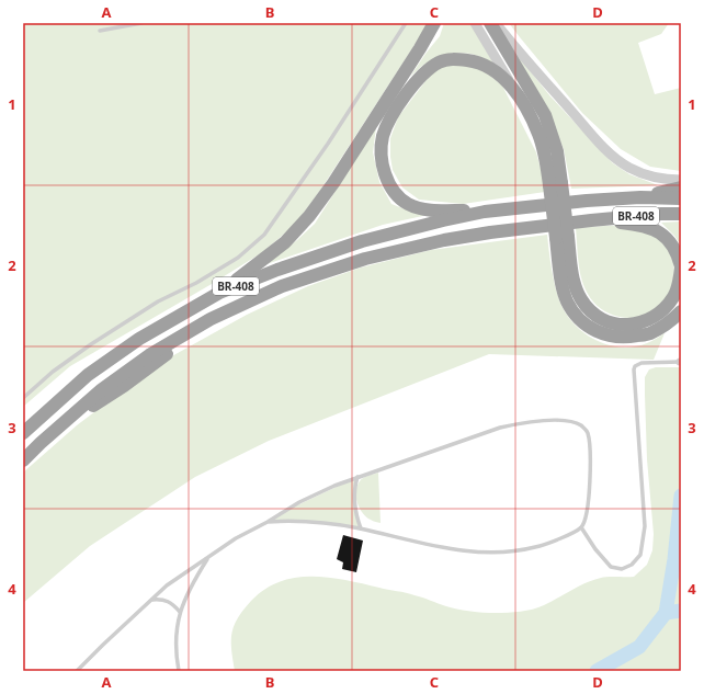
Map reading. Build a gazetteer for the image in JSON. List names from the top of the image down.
{
  "streets": {
    "highway": ["BR-408"]
  },
  "grid": {
    "columns": [
      "A",
      "B",
      "C",
      "D"
    ],
    "rows": [
      "1",
      "2",
      "3",
      "4"
    ]
  }
}
